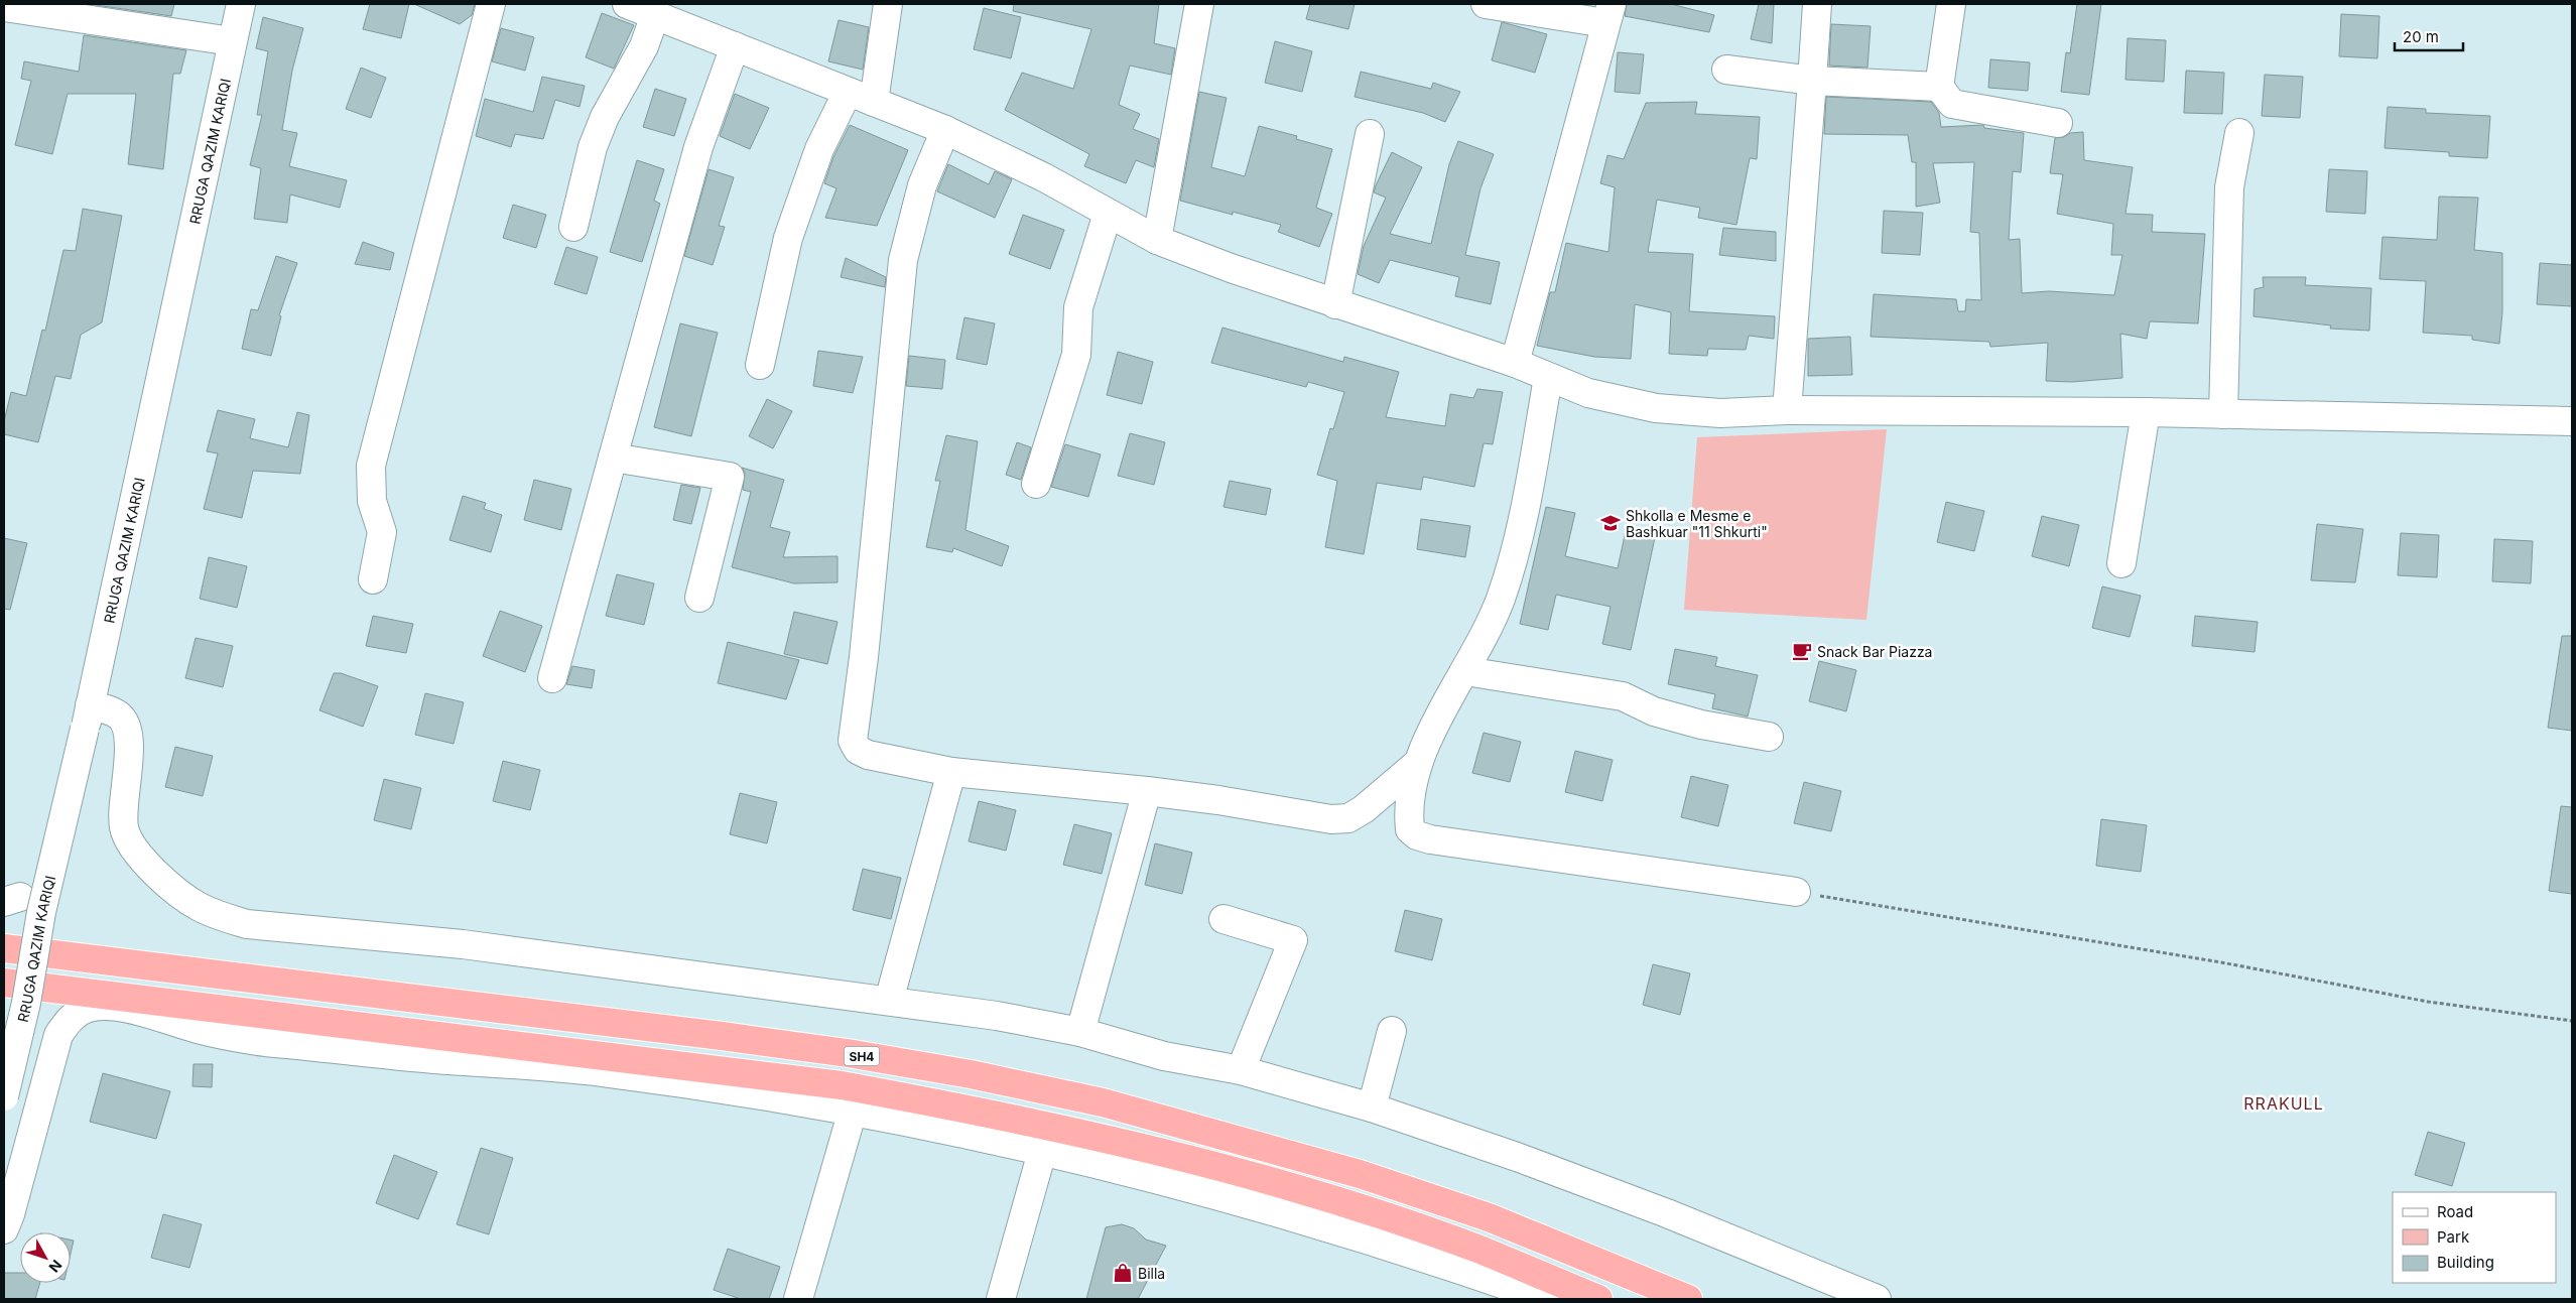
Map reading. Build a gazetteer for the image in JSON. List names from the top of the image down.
{
  "streets": {
    "highway": ["SH4"],
    "street": ["RRUGA QAZIM KARIQI"]
  },
  "districts": ["RRAKULL"],
  "places": {
    "school or university": ["Shkolla e Mesme e Bashkuar \"11 Shkurti\""],
    "cafe": ["Snack Bar Piazza"],
    "shop": ["Billa"]
  },
  "legend": ["Road", "Park", "Building"],
  "scale_bar": "20 m",
  "north": "bottom right"
}
